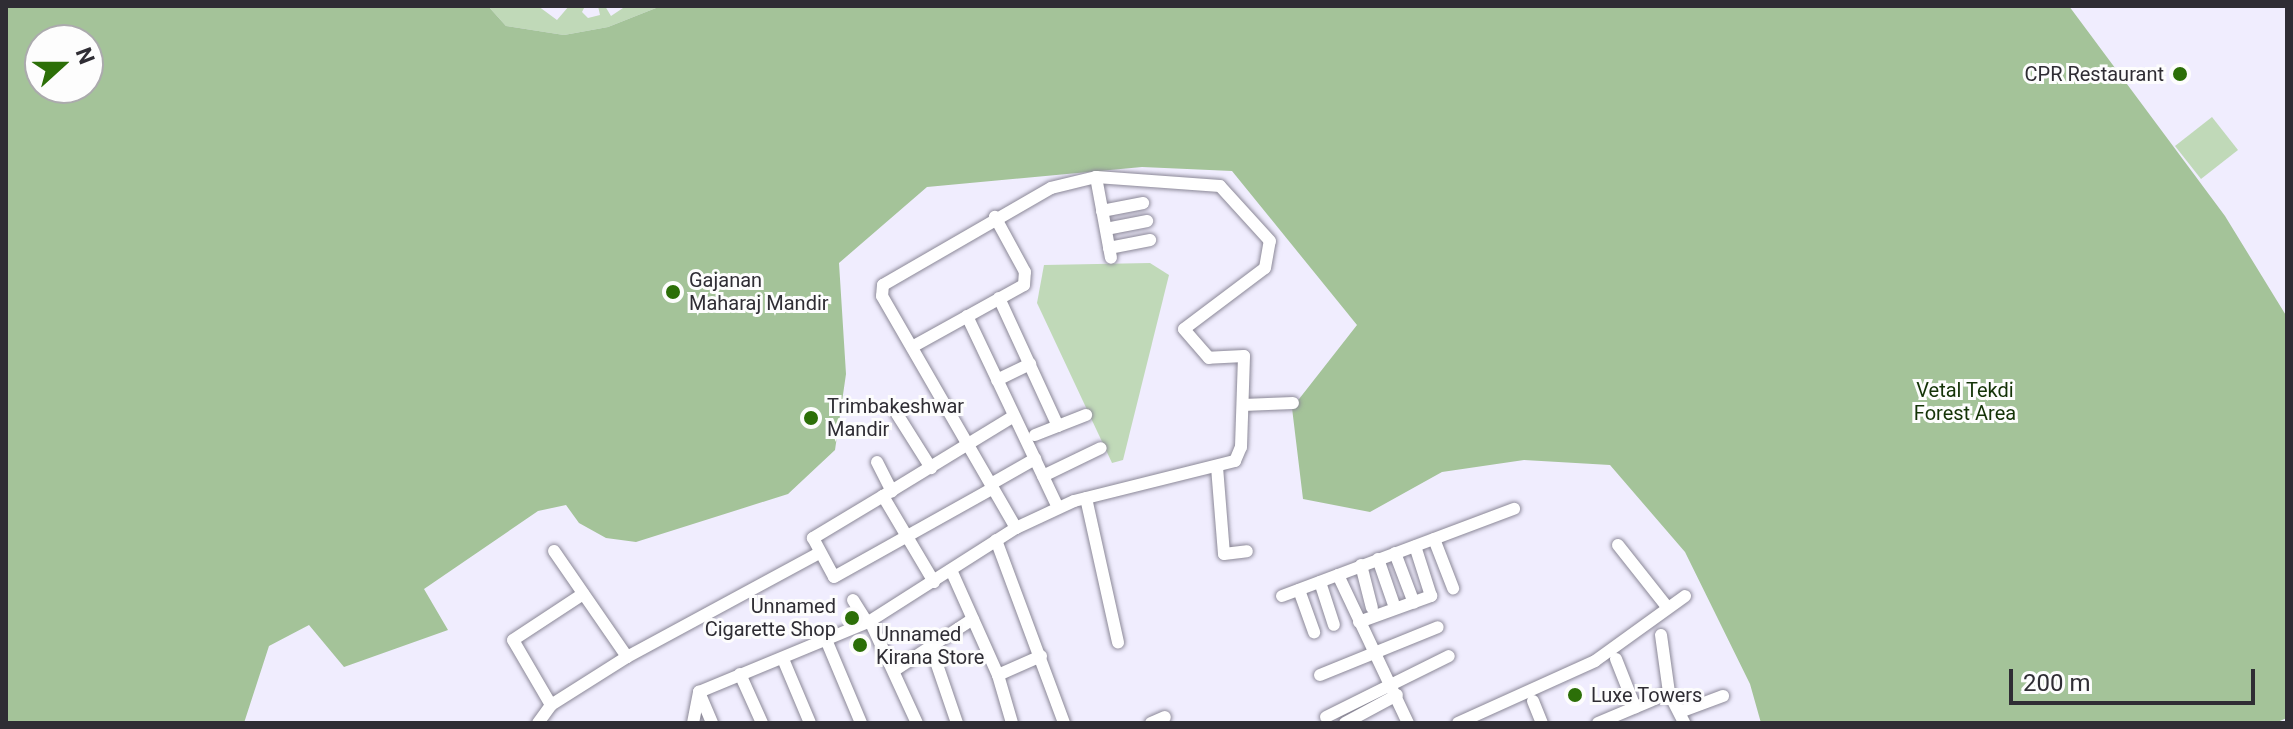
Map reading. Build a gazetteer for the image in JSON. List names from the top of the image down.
{
  "parks": ["Vetal Tekdi Forest Area"],
  "places": [
    "CPR Restaurant",
    "Gajanan Maharaj Mandir",
    "Trimbakeshwar Mandir",
    "Unnamed Cigarette Shop",
    "Unnamed Kirana Store",
    "Luxe Towers"
  ],
  "scale_bar": "200 m",
  "north": "right"
}
